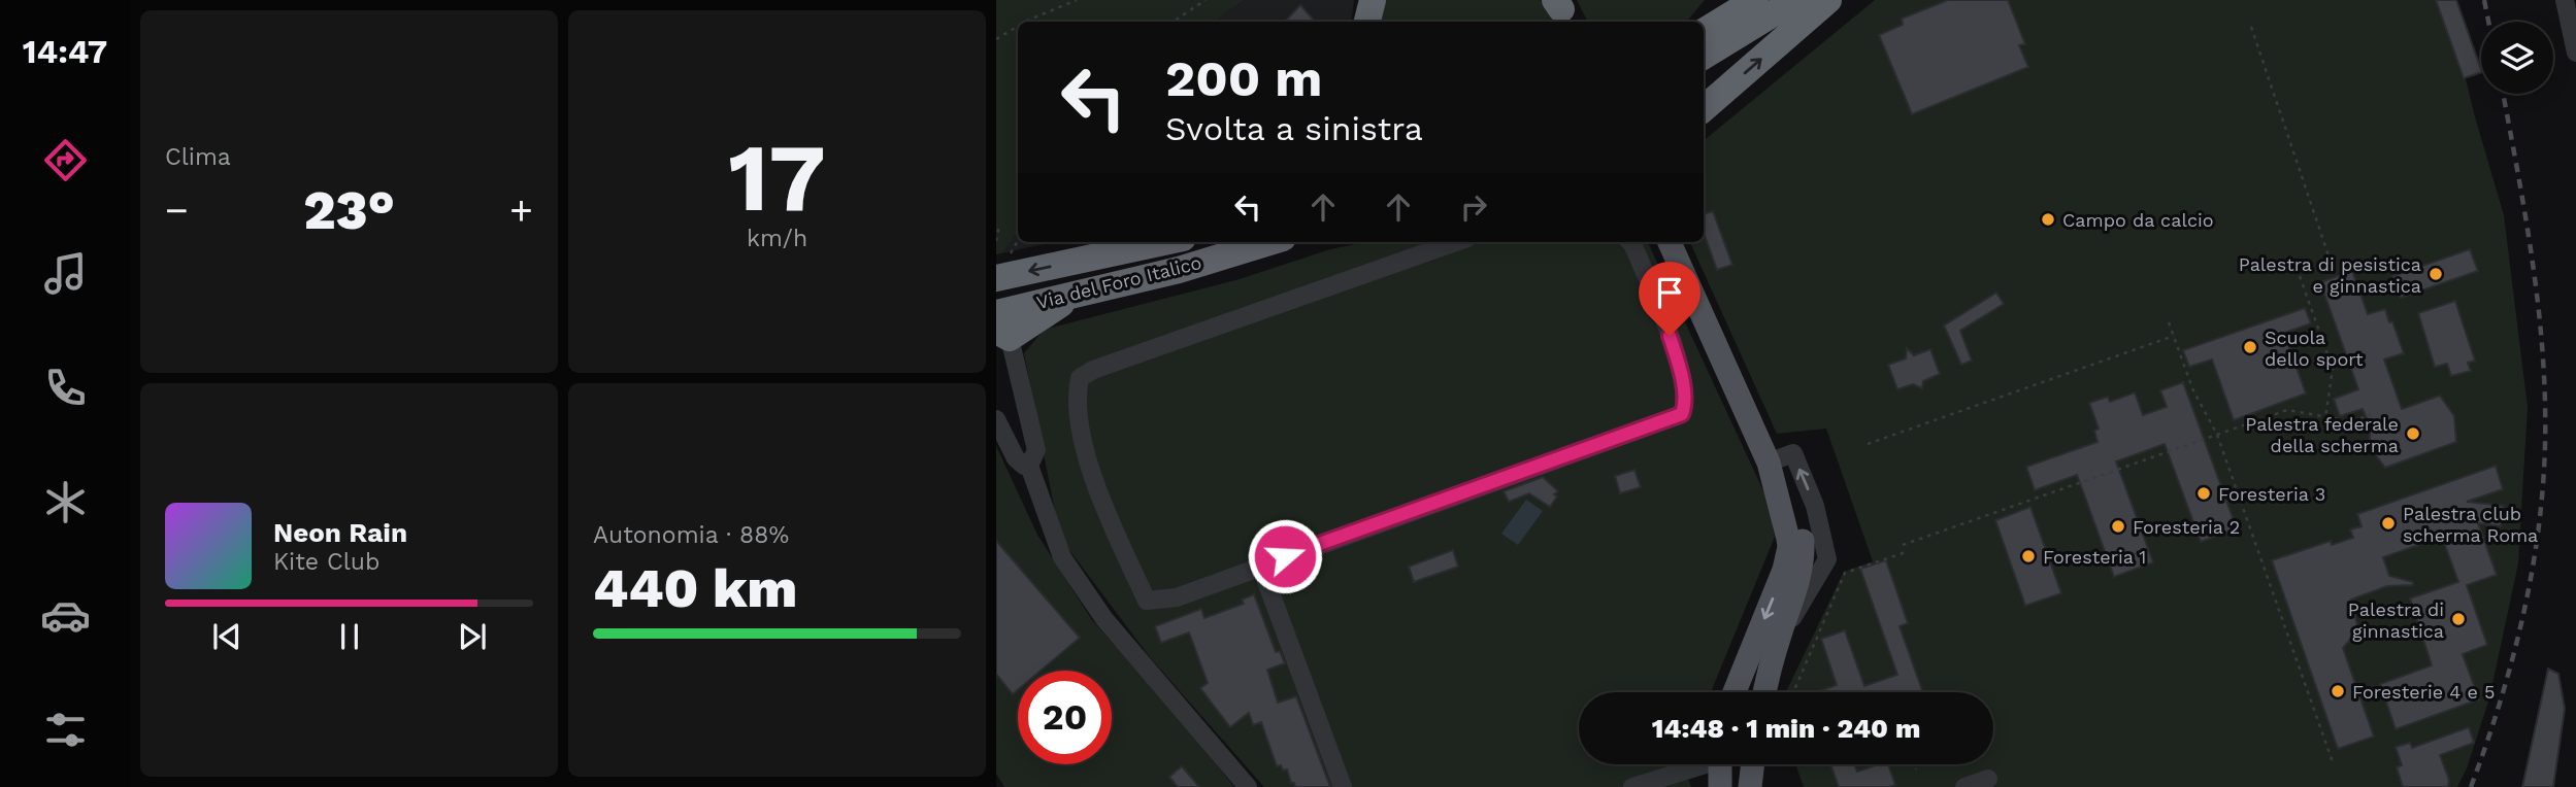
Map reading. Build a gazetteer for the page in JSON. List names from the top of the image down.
{
  "streets": {
    "highway": ["Via del Foro Italico"]
  },
  "places": [
    "Campo da calcio",
    "Palestra di pesistica e ginnastica",
    "Scuola dello sport",
    "Palestra federale della scherma",
    "Foresteria 3",
    "Palestra club scherma Roma",
    "Foresteria 2",
    "Foresteria 1",
    "Palestra di ginnastica",
    "Foresterie 4 e 5"
  ],
  "page": {
    "tabs": "14:47",
    "tile": [
      "Clima",
      ["17", "km/h"],
      ["Autonomia · 88%", "440 km"]
    ],
    "turn": ["200 m", "Svolta a sinistra"],
    "heat": ["−", "23°", "+"],
    "song": ["Neon Rain", "Kite Club"],
    "limit": "20",
    "trip": "14:48 · 1 min · 240 m"
  }
}
